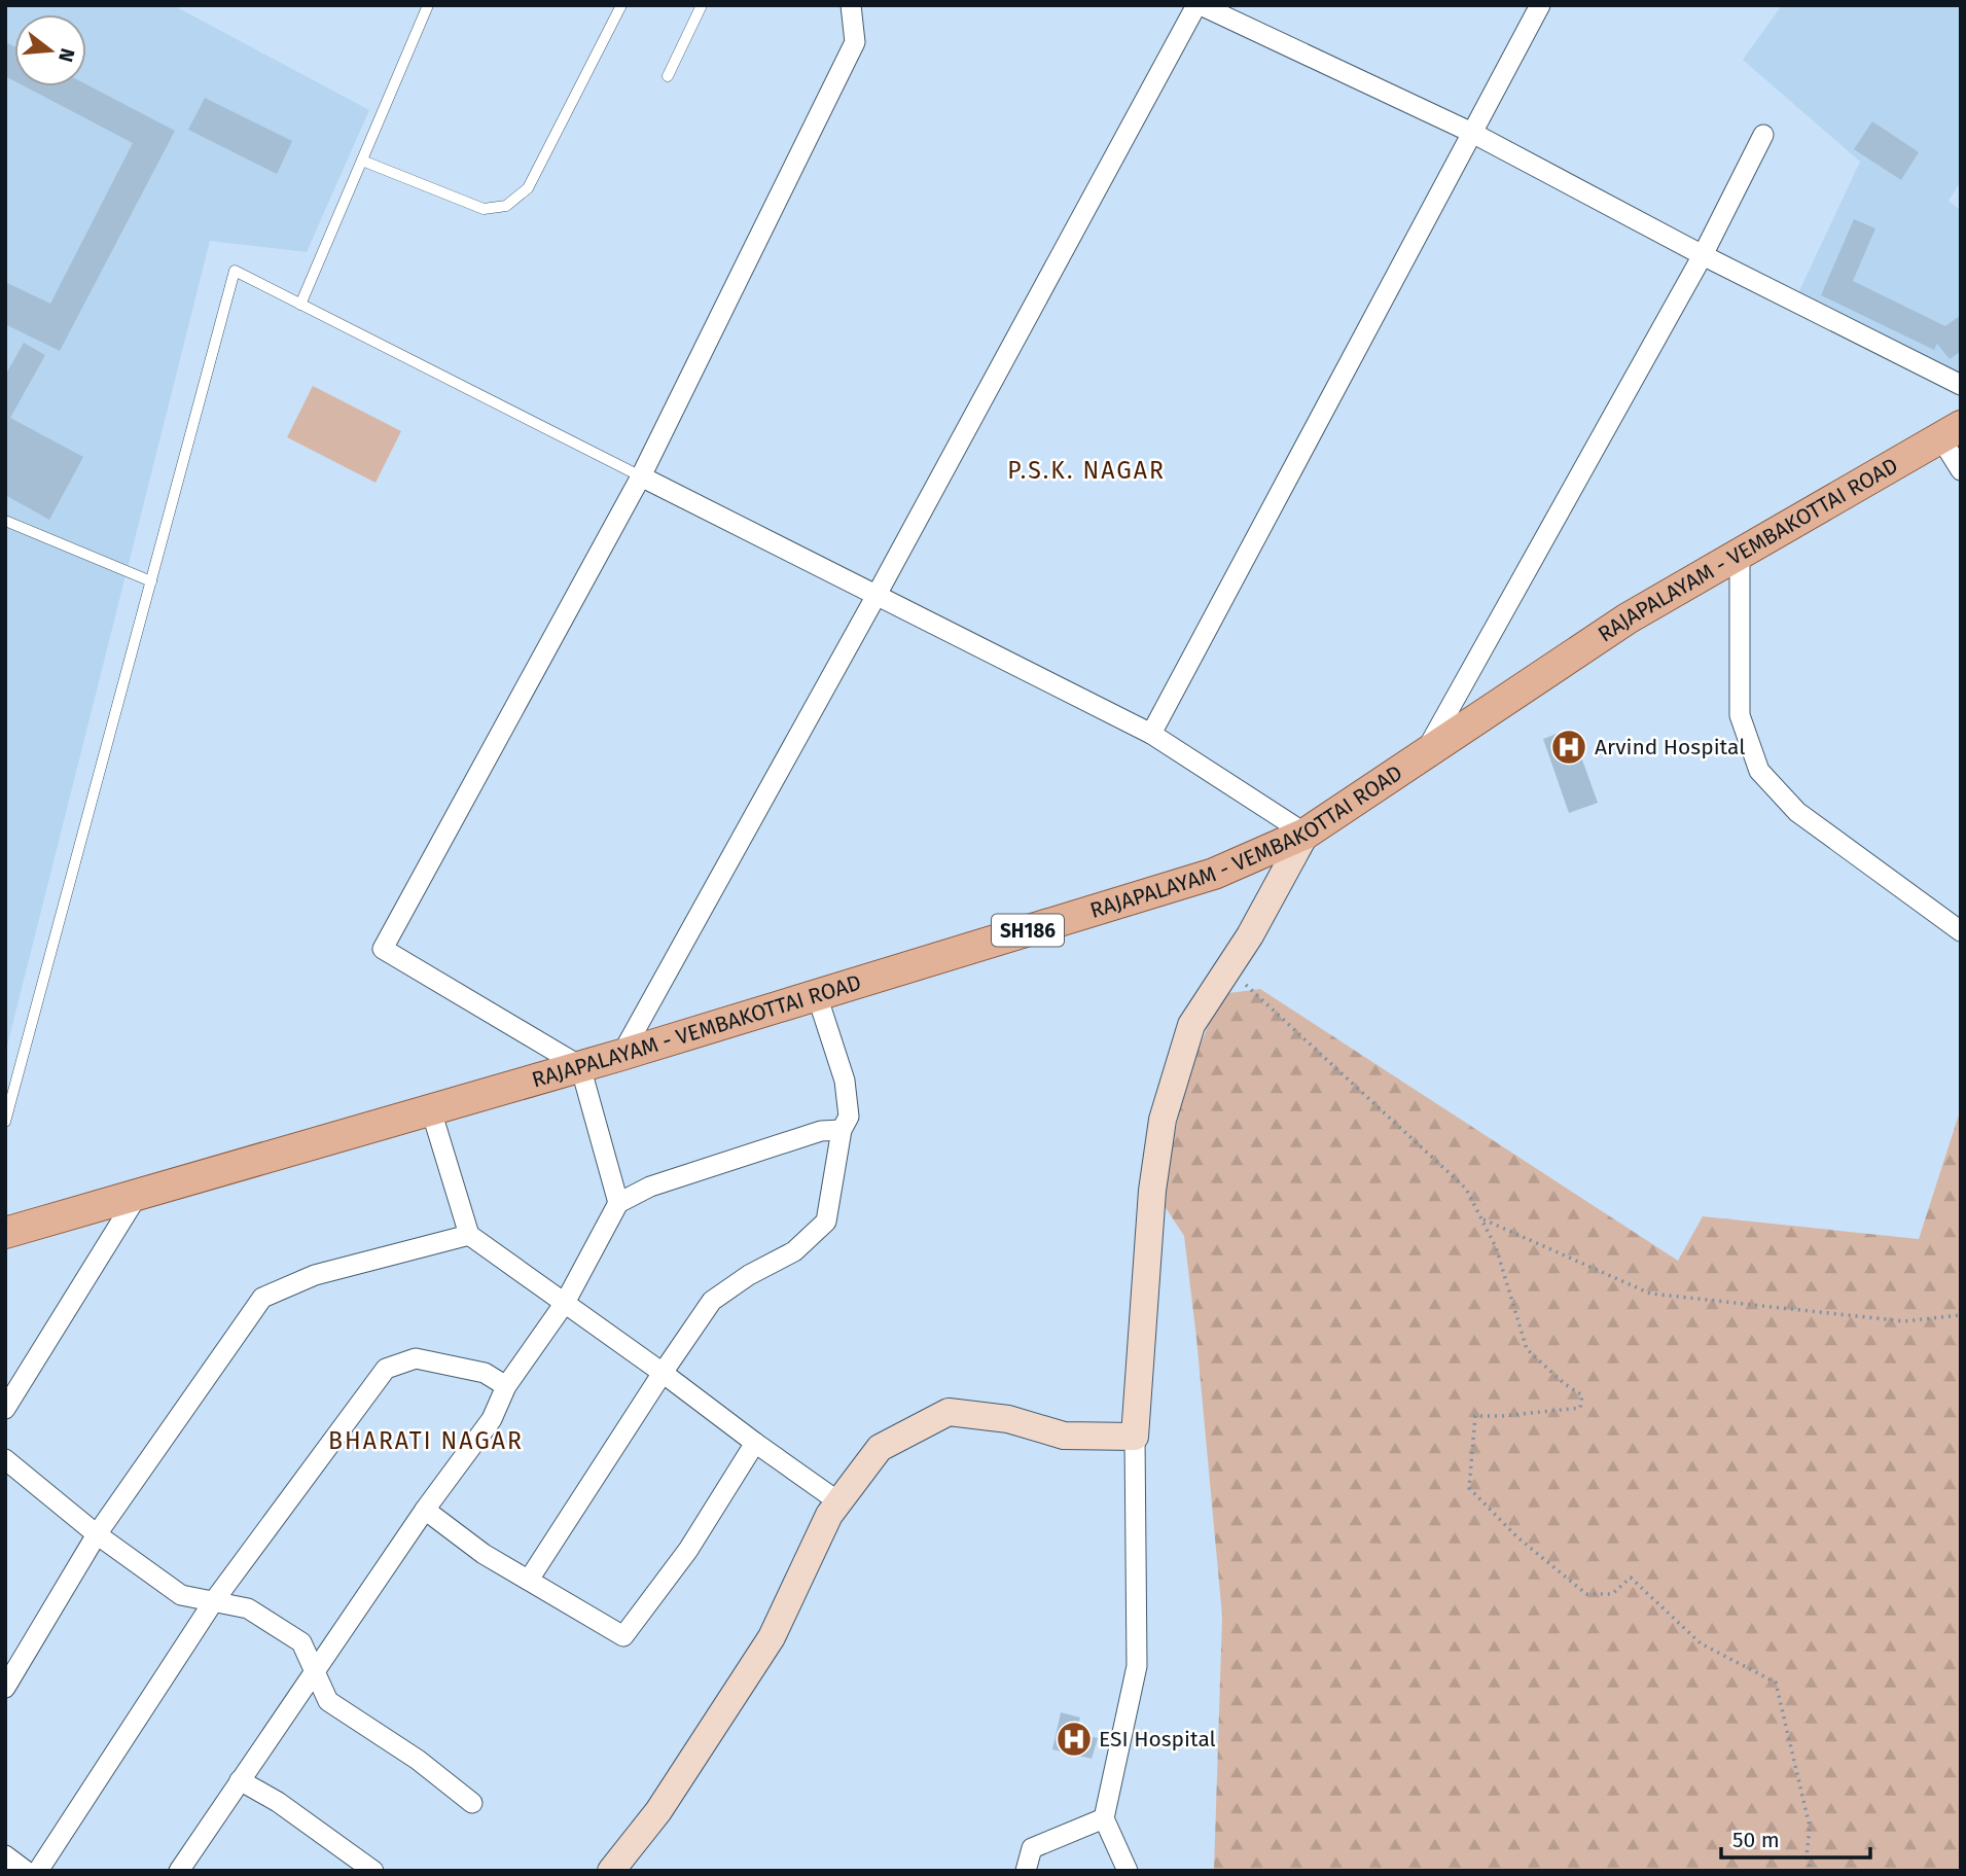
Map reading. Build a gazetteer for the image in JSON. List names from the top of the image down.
{
  "streets": {
    "main road": ["RAJAPALAYAM - VEMBAKOTTAI ROAD", "SH186"]
  },
  "districts": ["P.S.K. NAGAR", "BHARATI NAGAR"],
  "places": {
    "hospital": ["Arvind Hospital", "ESI Hospital"]
  },
  "scale_bar": "50 m",
  "north": "right"
}
